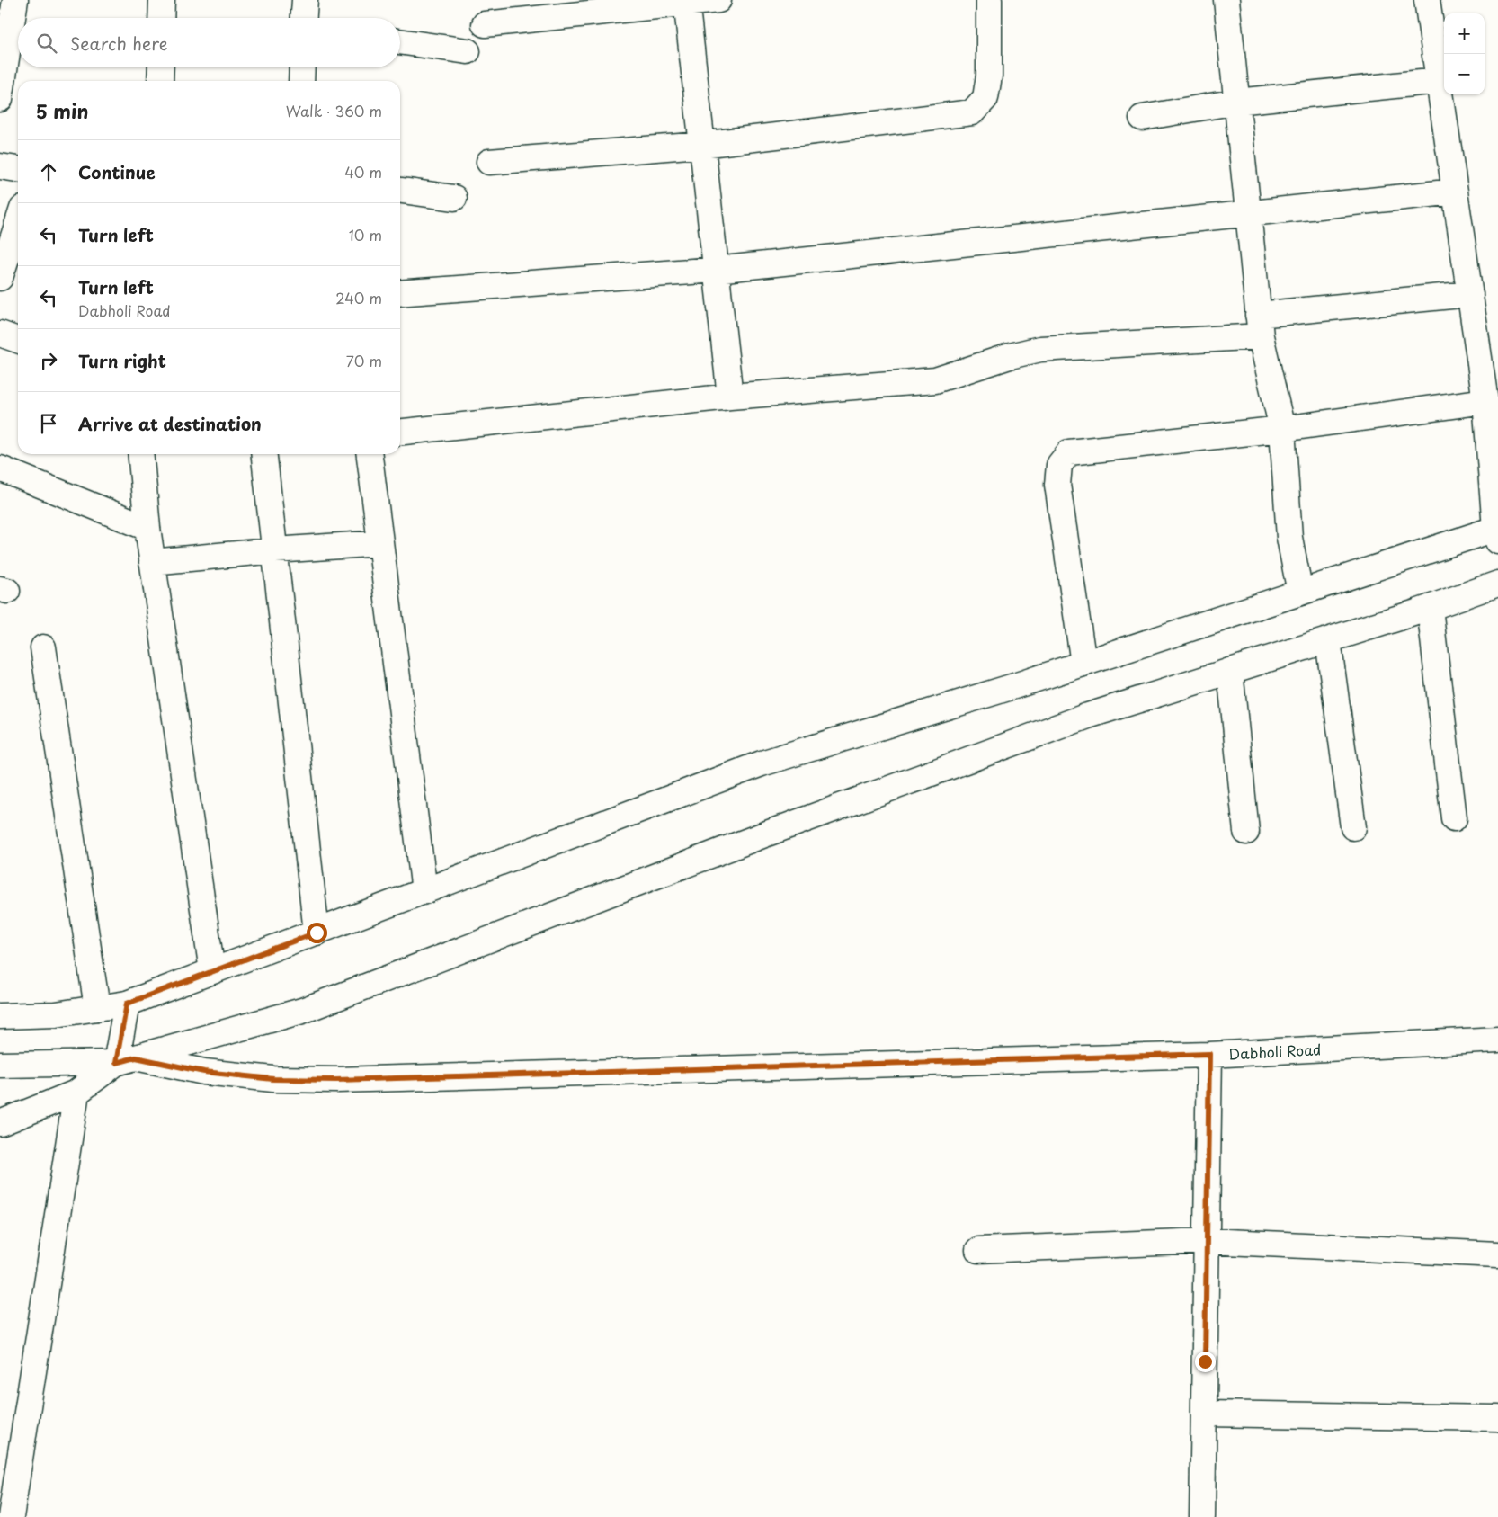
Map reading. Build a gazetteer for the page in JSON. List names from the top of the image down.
{
  "streets": {
    "street": ["Dabholi Road"]
  },
  "page": {
    "map_buttons": ["+", "−"],
    "search": "Search here",
    "heading": ["5 min", "Walk · 360 m"],
    "list": [
      ["Continue", "40 m"],
      ["Turn left", "10 m"],
      ["Turn left", "Dabholi Road", "240 m"],
      ["Turn right", "70 m"],
      "Arrive at destination"
    ]
  }
}
